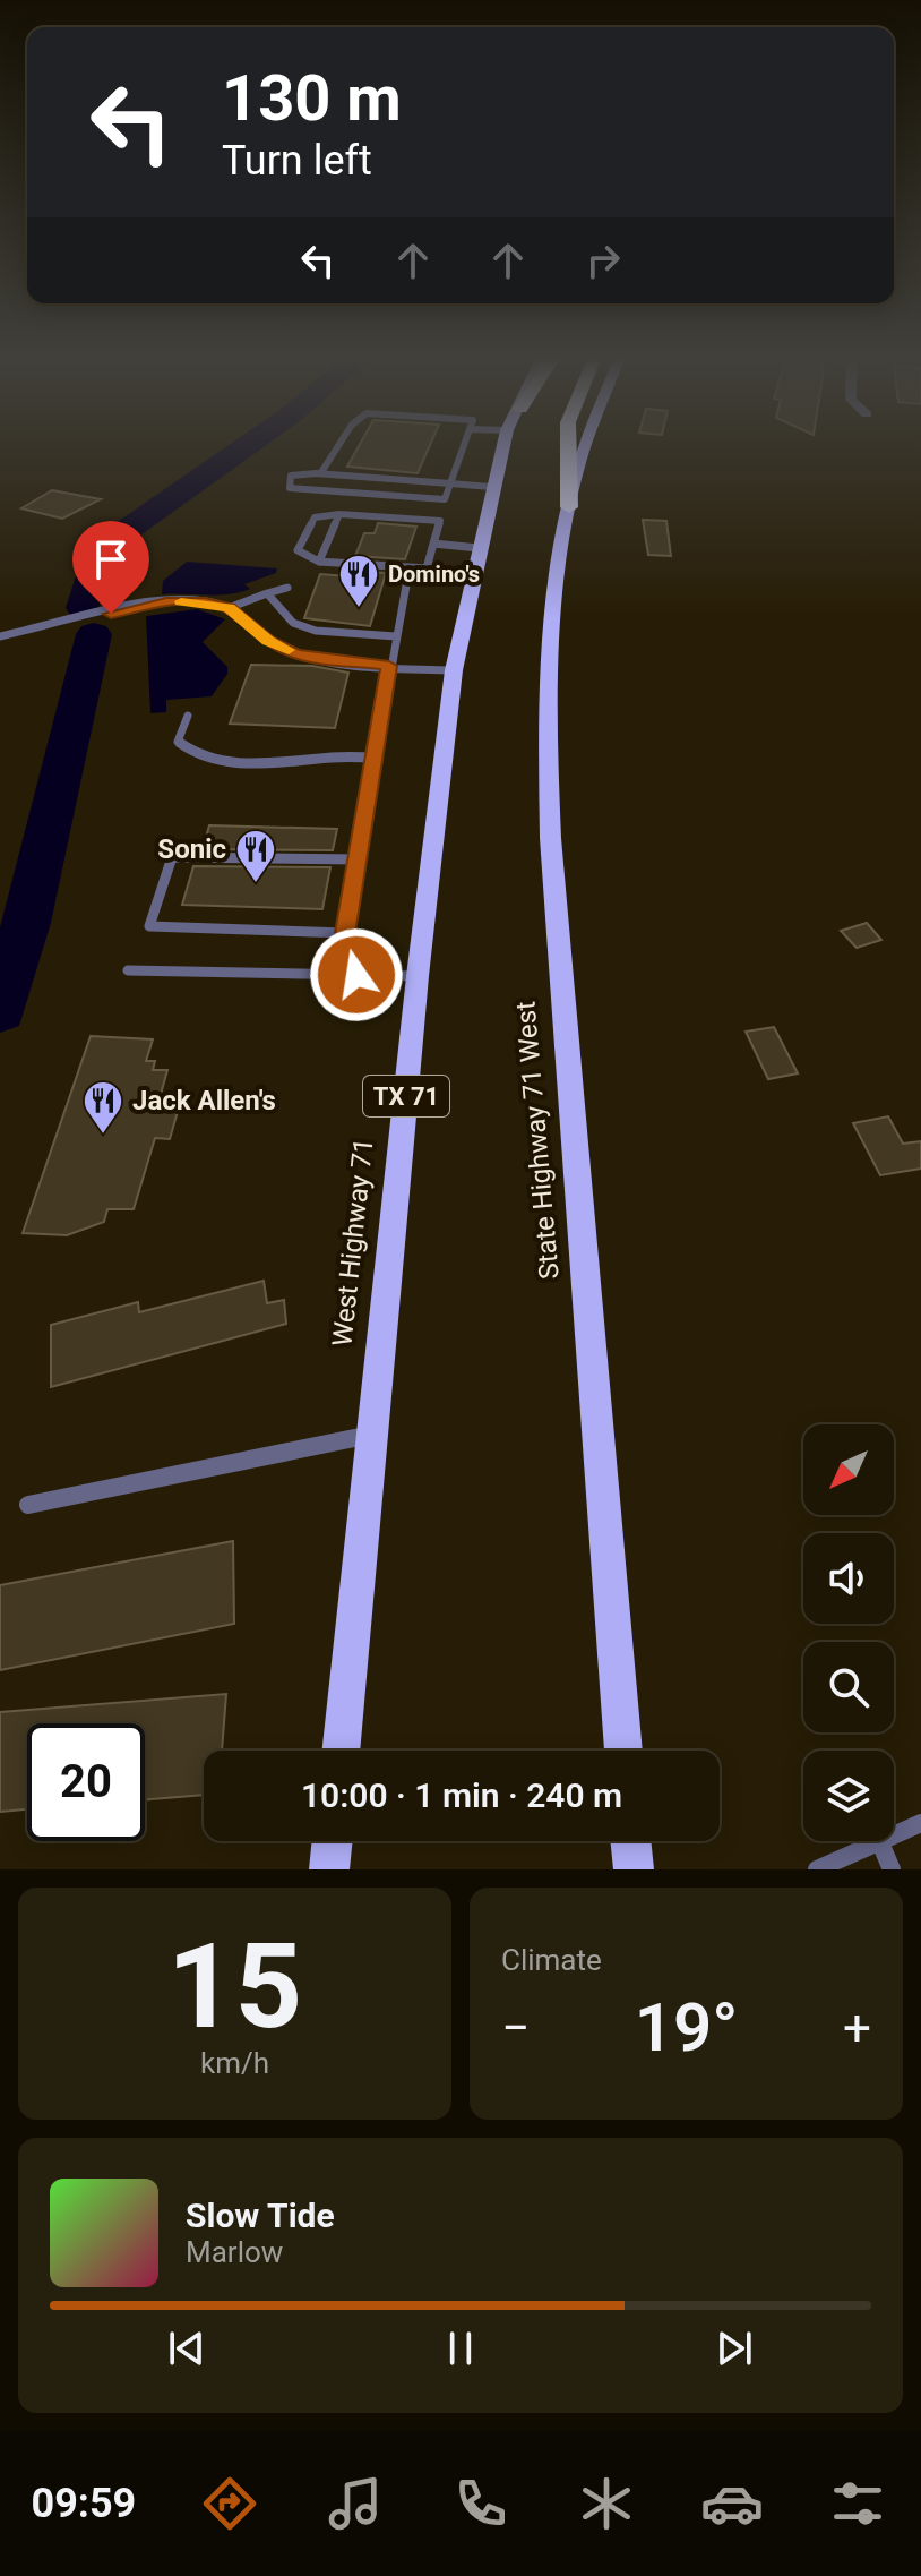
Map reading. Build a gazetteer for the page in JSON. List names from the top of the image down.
{
  "streets": {
    "main road": ["TX 71", "State Highway 71 West", "West Highway 71"]
  },
  "places": {
    "restaurant": ["Domino's", "Sonic", "Jack Allen's"]
  },
  "north": "bottom left",
  "page": {
    "turn": ["130 m", "Turn left"],
    "limit": "20",
    "trip": "10:00 · 1 min · 240 m",
    "tile": [
      ["15", "km/h"],
      "Climate"
    ],
    "heat": ["−", "19°", "+"],
    "song": ["Slow Tide", "Marlow"],
    "tabs": "09:59"
  }
}
